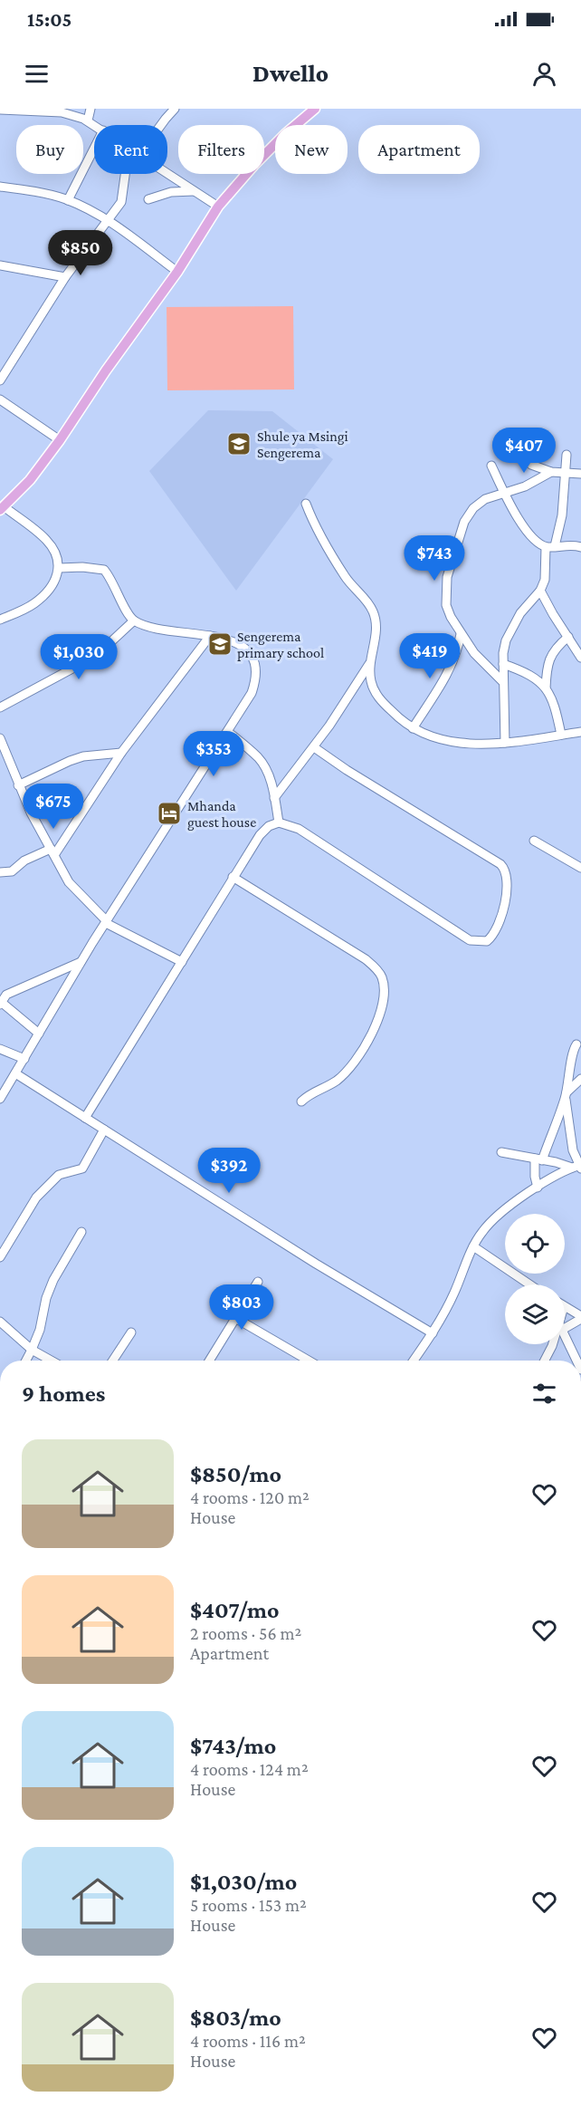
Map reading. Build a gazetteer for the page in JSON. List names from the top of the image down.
{
  "places": {
    "school or university": ["Shule ya Msingi Sengerema", "Sengerema primary school"],
    "hotel": ["Mhanda guest house"]
  },
  "page": {
    "status": "15:05",
    "header": "Dwello",
    "chip": [
      "Buy",
      "Rent",
      "Filters",
      "New",
      "Apartment"
    ],
    "price": [
      "$850",
      "$407",
      "$743",
      "$419",
      "$1,030",
      "$353",
      "$675",
      "$392",
      "$803"
    ],
    "heading": "9 homes",
    "list": [
      {
        "name": "$850/mo",
        "note": "4 rooms · 120 m² · House"
      },
      {
        "name": "$407/mo",
        "note": "2 rooms · 56 m² · Apartment"
      },
      {
        "name": "$743/mo",
        "note": "4 rooms · 124 m² · House"
      },
      {
        "name": "$1,030/mo",
        "note": "5 rooms · 153 m² · House"
      },
      {
        "name": "$803/mo",
        "note": "4 rooms · 116 m² · House"
      }
    ]
  }
}
